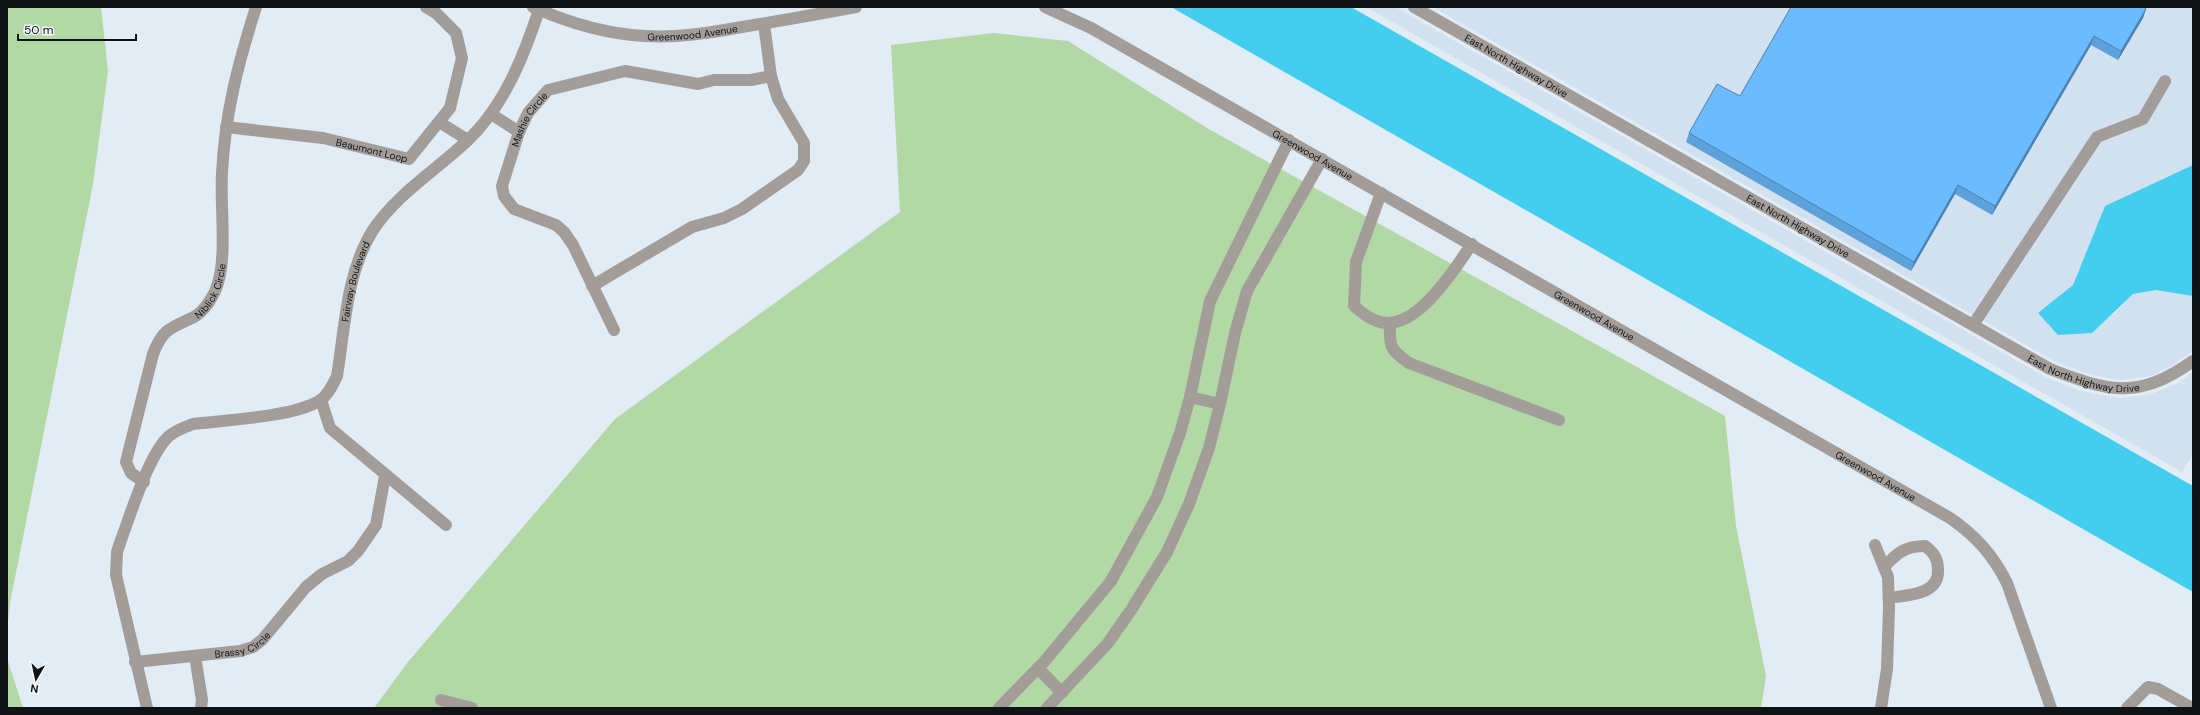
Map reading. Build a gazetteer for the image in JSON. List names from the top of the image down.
{
  "streets": {
    "street": [
      "Greenwood Avenue",
      "East North Highway Drive",
      "Mashie Circle",
      "Beaumont Loop",
      "Fairway Boulevard",
      "Niblick Circle",
      "Brassy Circle"
    ]
  },
  "crossings": [
    ["Greenwood Avenue", "Fairway Boulevard"],
    ["Beaumont Loop", "Niblick Circle"],
    ["Fairway Boulevard", "Niblick Circle"]
  ],
  "scale_bar": "50 m",
  "north": "bottom"
}
